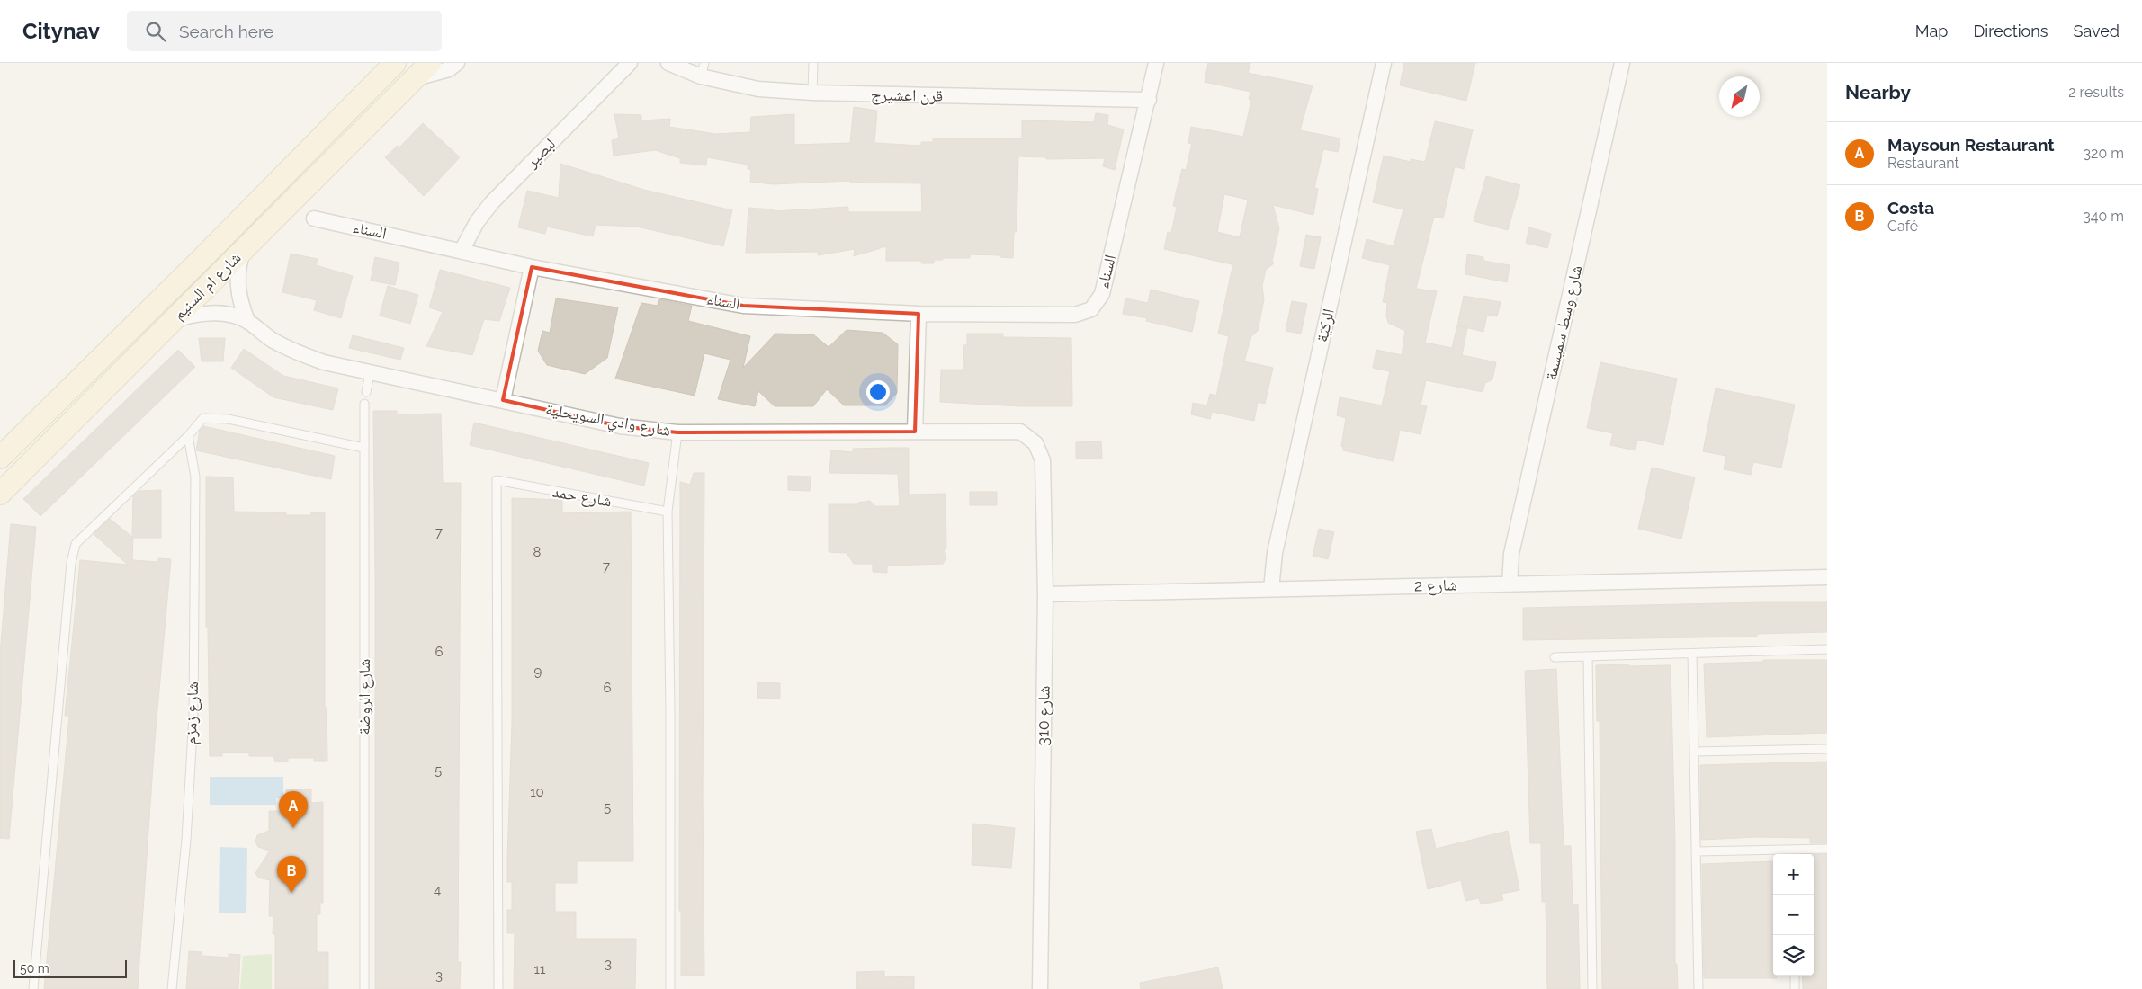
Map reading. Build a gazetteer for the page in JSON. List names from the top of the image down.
{
  "streets": {
    "main road": ["شارع ام السنيم"],
    "street": [
      "قرن اعشيرج",
      "لبصير",
      "السناء",
      "شارع وسط سميسمة",
      "الركيّة",
      "شارع وادي السويحلية",
      "شارع 2",
      "شارع 310"
    ],
    "lane": ["شارع حمد", "شارع الروضة", "شارع زمزم"]
  },
  "crossings": [
    ["قرن اعشيرج", "السناء"],
    ["لبصير", "السناء"],
    ["شارع ام السنيم", "شارع وادي السويحلية"],
    ["شارع وسط سميسمة", "شارع 2"],
    ["الركيّة", "شارع 2"],
    ["شارع وادي السويحلية", "شارع 310"],
    ["شارع 2", "شارع 310"]
  ],
  "house_numbers": [
    "7",
    "8",
    "7",
    "6",
    "9",
    "6",
    "5",
    "10",
    "5",
    "4",
    "3",
    "11",
    "3"
  ],
  "scale_bar": "50 m",
  "north": "bottom left",
  "page": {
    "header": "Citynav",
    "search": "Search here",
    "nav": ["Map", "Directions", "Saved"],
    "heading": ["Nearby", "2 results"],
    "list": [
      {
        "mark": "A",
        "name": "Maysoun Restaurant",
        "note": "Restaurant",
        "value": "320 m"
      },
      {
        "mark": "B",
        "name": "Costa",
        "note": "Café",
        "value": "340 m"
      }
    ],
    "pins": ["A", "B"],
    "map_buttons": ["+", "−"],
    "scale": "50 m"
  }
}
